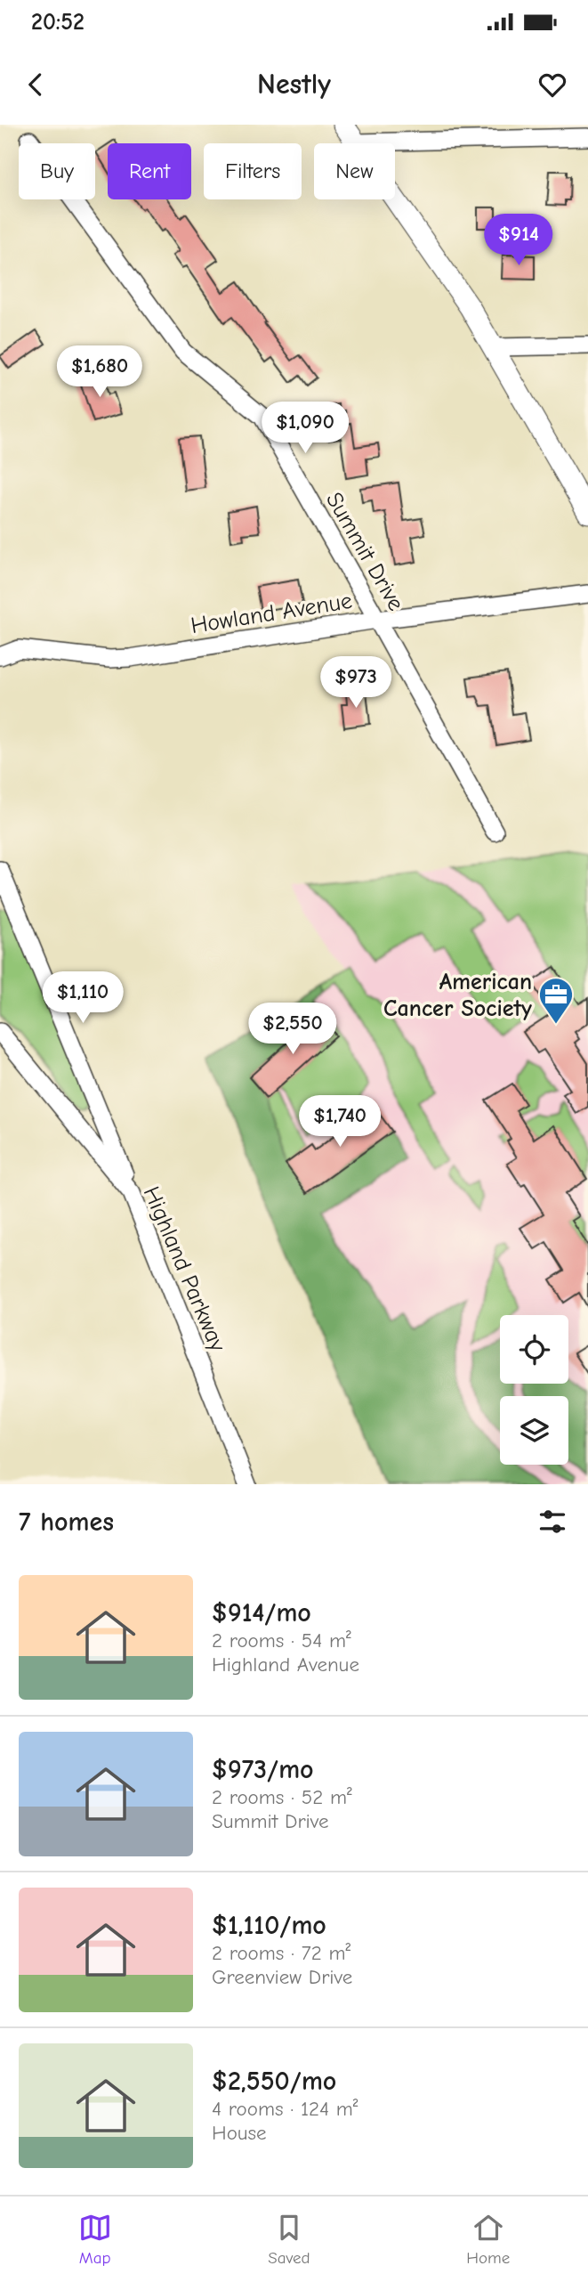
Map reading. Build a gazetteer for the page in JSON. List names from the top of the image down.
{
  "streets": {
    "street": ["Summit Drive", "Howland Avenue", "Highland Parkway"]
  },
  "crossings": [
    ["Summit Drive", "Howland Avenue"]
  ],
  "places": {
    "office": ["American Cancer Society"]
  },
  "page": {
    "status": "20:52",
    "header": "Nestly",
    "chip": [
      "Buy",
      "Rent",
      "Filters",
      "New"
    ],
    "price": [
      "$914",
      "$1,680",
      "$1,090",
      "$973",
      "$1,110",
      "$2,550",
      "$1,740"
    ],
    "heading": "7 homes",
    "list": [
      {
        "name": "$914/mo",
        "note": "2 rooms · 54 m² · Highland Avenue"
      },
      {
        "name": "$973/mo",
        "note": "2 rooms · 52 m² · Summit Drive"
      },
      {
        "name": "$1,110/mo",
        "note": "2 rooms · 72 m² · Greenview Drive"
      },
      {
        "name": "$2,550/mo",
        "note": "4 rooms · 124 m² · House"
      }
    ],
    "tabs": ["Map", "Saved", "Home"]
  }
}
